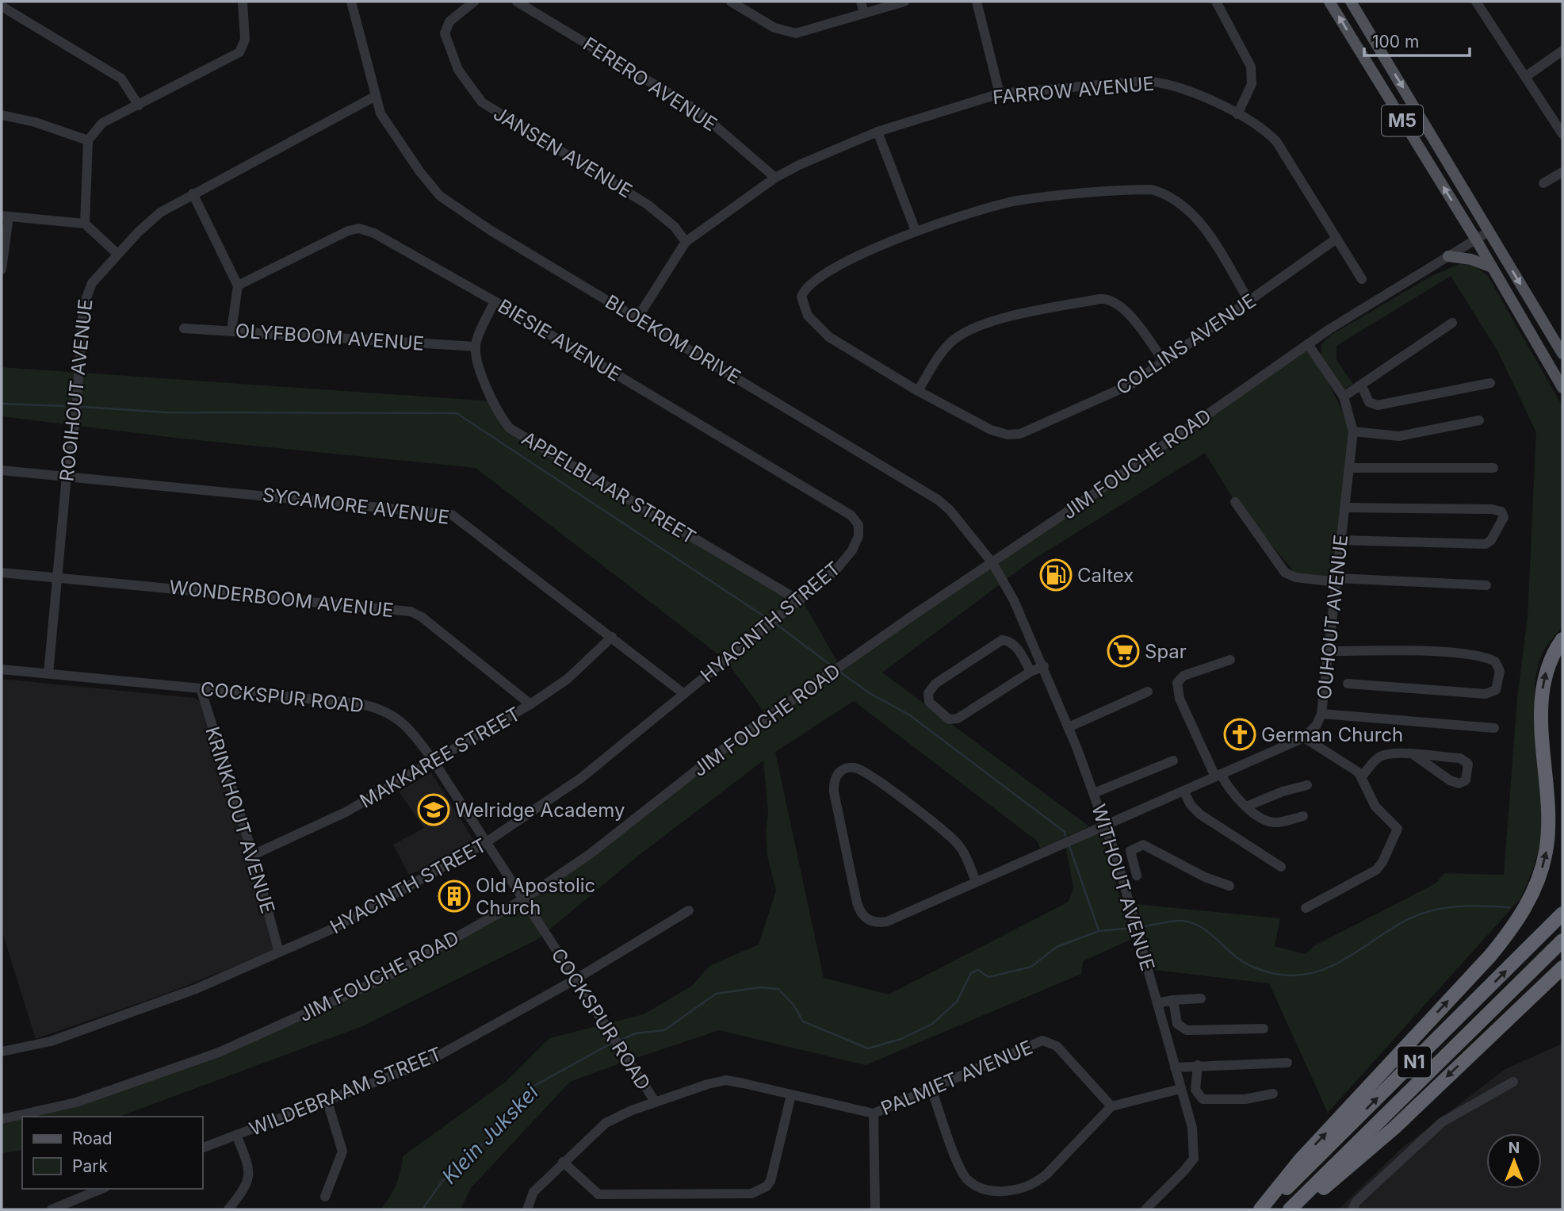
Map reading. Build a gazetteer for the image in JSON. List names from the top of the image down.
{
  "streets": {
    "highway": ["N1"],
    "main road": ["M5"],
    "street": [
      "FERERO AVENUE",
      "FARROW AVENUE",
      "JANSEN AVENUE",
      "OLYFBOOM AVENUE",
      "BLOEKOM DRIVE",
      "BIESIE AVENUE",
      "COLLINS AVENUE",
      "ROOIHOUT AVENUE",
      "JIM FOUCHE ROAD",
      "APPELBLAAR STREET",
      "SYCAMORE AVENUE",
      "WONDERBOOM AVENUE",
      "OUHOUT AVENUE",
      "HYACINTH STREET",
      "COCKSPUR ROAD",
      "MAKKAREE STREET",
      "KRINKHOUT AVENUE",
      "WITHOUT AVENUE",
      "PALMIET AVENUE",
      "WILDEBRAAM STREET"
    ]
  },
  "crossings": [
    ["FERERO AVENUE", "FARROW AVENUE"],
    ["FARROW AVENUE", "JANSEN AVENUE"],
    ["FARROW AVENUE", "BLOEKOM DRIVE"],
    ["FARROW AVENUE", "COLLINS AVENUE"],
    ["M5", "JIM FOUCHE ROAD"],
    ["OLYFBOOM AVENUE", "APPELBLAAR STREET"],
    ["BLOEKOM DRIVE", "ROOIHOUT AVENUE"],
    ["BLOEKOM DRIVE", "JIM FOUCHE ROAD"],
    ["BLOEKOM DRIVE", "WITHOUT AVENUE"],
    ["BIESIE AVENUE", "HYACINTH STREET"],
    ["ROOIHOUT AVENUE", "SYCAMORE AVENUE"],
    ["ROOIHOUT AVENUE", "WONDERBOOM AVENUE"],
    ["ROOIHOUT AVENUE", "COCKSPUR ROAD"],
    ["JIM FOUCHE ROAD", "OUHOUT AVENUE"],
    ["JIM FOUCHE ROAD", "COCKSPUR ROAD"],
    ["JIM FOUCHE ROAD", "WITHOUT AVENUE"],
    ["APPELBLAAR STREET", "HYACINTH STREET"],
    ["SYCAMORE AVENUE", "HYACINTH STREET"],
    ["SYCAMORE AVENUE", "MAKKAREE STREET"],
    ["WONDERBOOM AVENUE", "MAKKAREE STREET"],
    ["OUHOUT AVENUE", "WITHOUT AVENUE"],
    ["HYACINTH STREET", "COCKSPUR ROAD"],
    ["HYACINTH STREET", "KRINKHOUT AVENUE"],
    ["COCKSPUR ROAD", "MAKKAREE STREET"],
    ["COCKSPUR ROAD", "KRINKHOUT AVENUE"],
    ["COCKSPUR ROAD", "PALMIET AVENUE"],
    ["COCKSPUR ROAD", "WILDEBRAAM STREET"],
    ["MAKKAREE STREET", "KRINKHOUT AVENUE"]
  ],
  "water": ["Klein Jukskei"],
  "places": {
    "fuel station": ["Caltex"],
    "supermarket": ["Spar"],
    "church": ["German Church"],
    "school or university": ["Welridge Academy"],
    "building": ["Old Apostolic Church"]
  },
  "legend": ["Road", "Park"],
  "scale_bar": "100 m",
  "north": "top"
}
